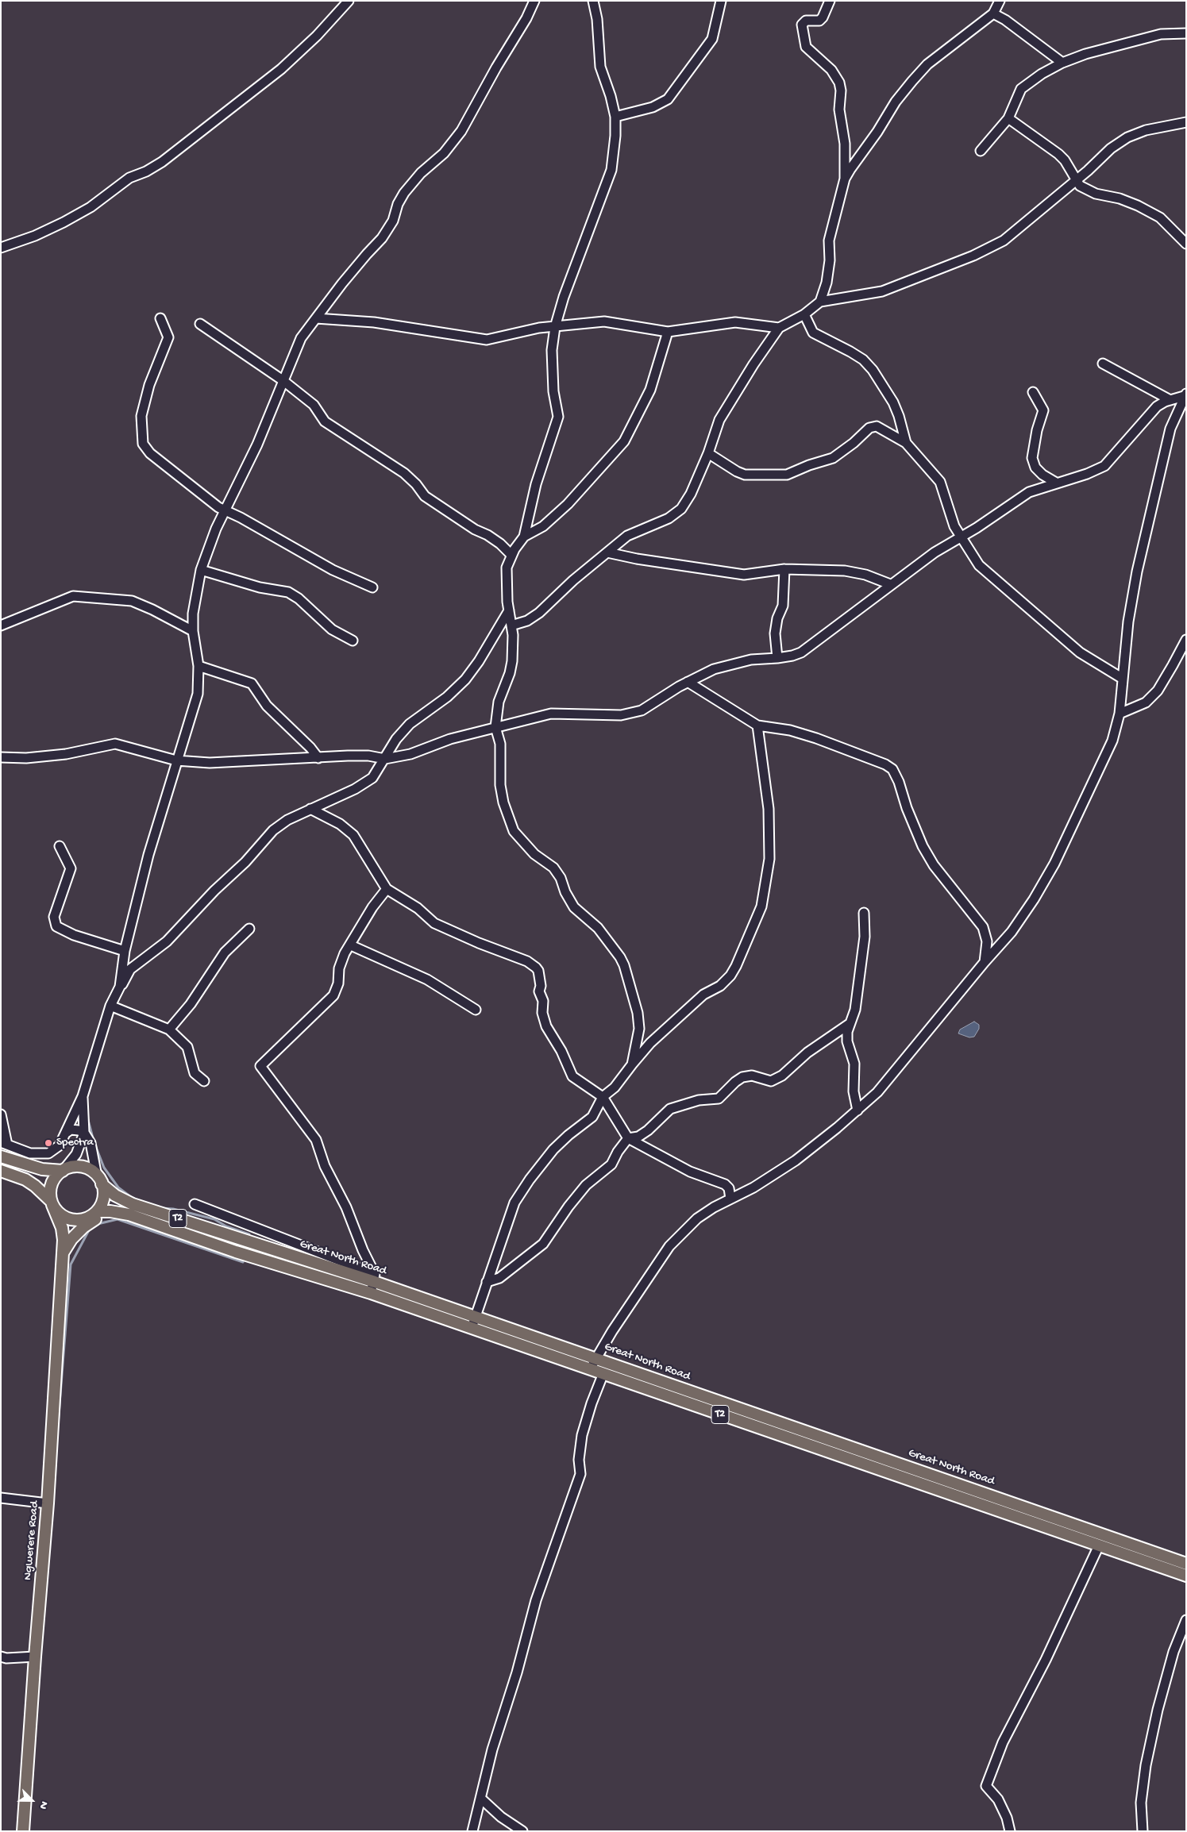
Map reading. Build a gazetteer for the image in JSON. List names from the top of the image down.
{
  "streets": {
    "main road": ["T2", "Great North Road", "Ngwerere Road"]
  },
  "crossings": [
    ["Great North Road", "Ngwerere Road"]
  ],
  "places": ["Spectra"],
  "north": "bottom right"
}
